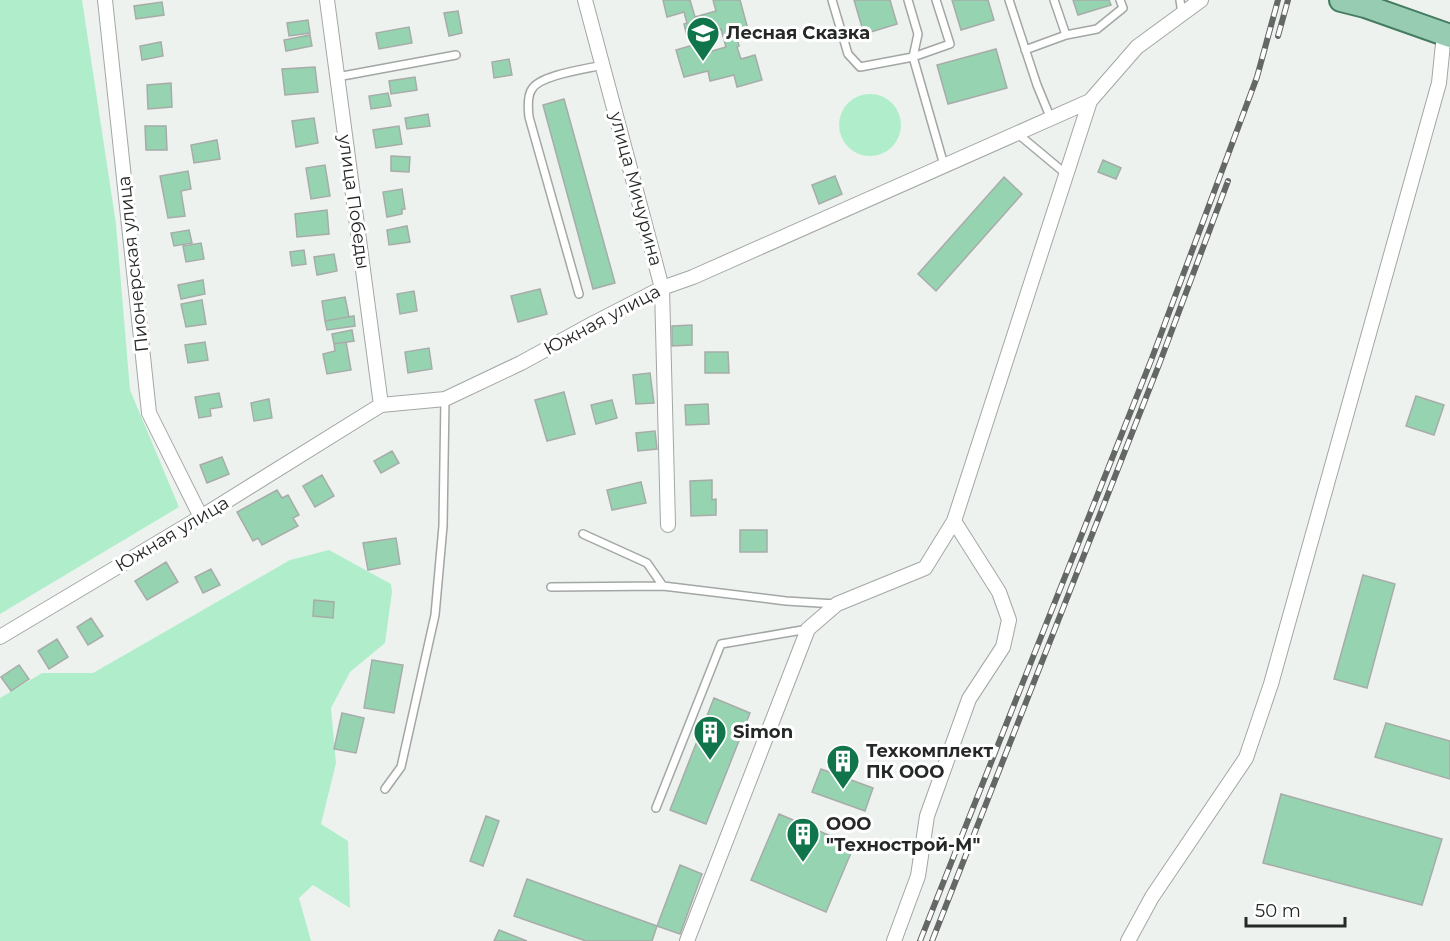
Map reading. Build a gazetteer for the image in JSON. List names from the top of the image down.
{
  "streets": {
    "street": [
      "улица Мичурина",
      "улица Победы",
      "Пионерская улица",
      "Южная улица"
    ]
  },
  "crossings": [
    ["улица Мичурина", "Южная улица"],
    ["улица Победы", "Южная улица"],
    ["Пионерская улица", "Южная улица"]
  ],
  "places": {
    "school or university": ["Лесная Сказка"],
    "building": ["Simon", "Техкомплект ПК ООО", "ООО \"Технострой-М\""]
  },
  "scale_bar": "50 m"
}
